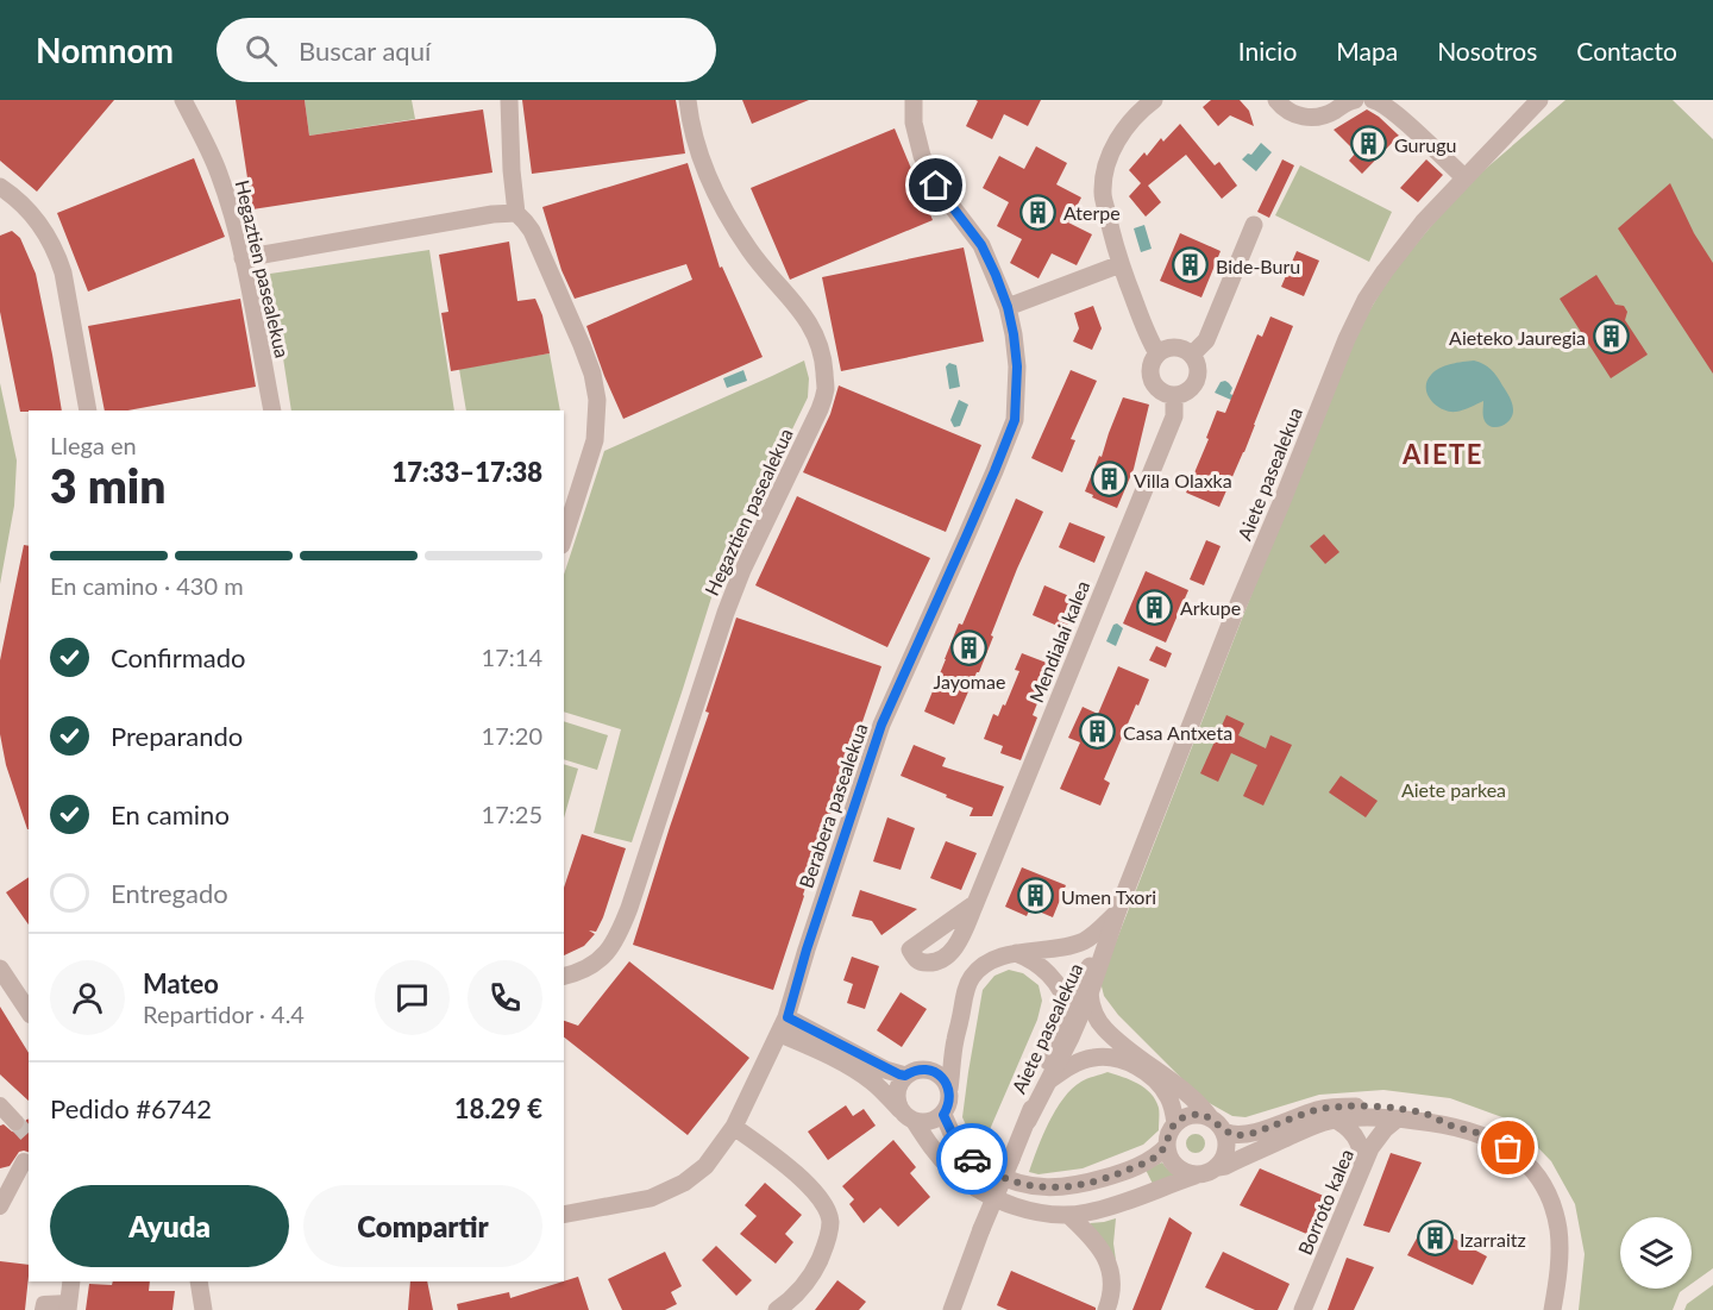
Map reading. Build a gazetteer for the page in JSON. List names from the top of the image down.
{
  "streets": {
    "street": [
      "Hegaztien pasealekua",
      "Aiete pasealekua",
      "Mendialai kalea",
      "Berabera pasealekua",
      "Borroto kalea"
    ]
  },
  "districts": ["AIETE"],
  "parks": ["Aiete parkea"],
  "places": {
    "building": [
      "Gurugu",
      "Aterpe",
      "Bide-Buru",
      "Aieteko Jauregia",
      "Villa Olaxka",
      "Arkupe",
      "Jayomae",
      "Casa Antxeta",
      "Umen Txori",
      "Izarraitz"
    ]
  },
  "page": {
    "header": "Nomnom",
    "search": "Buscar aquí",
    "nav": [
      "Inicio",
      "Mapa",
      "Nosotros",
      "Contacto"
    ],
    "heading": ["3 min", "Llega en", "17:33–17:38"],
    "panel": [
      "Mateo",
      "Repartidor · 4.4",
      "Pedido #6742",
      "18.29 €"
    ],
    "bar": "En camino · 430 m",
    "list": [
      ["Confirmado", "17:14"],
      ["Preparando", "17:20"],
      ["En camino", "17:25"],
      "Entregado"
    ],
    "buttons": ["Ayuda", "Compartir"]
  }
}
